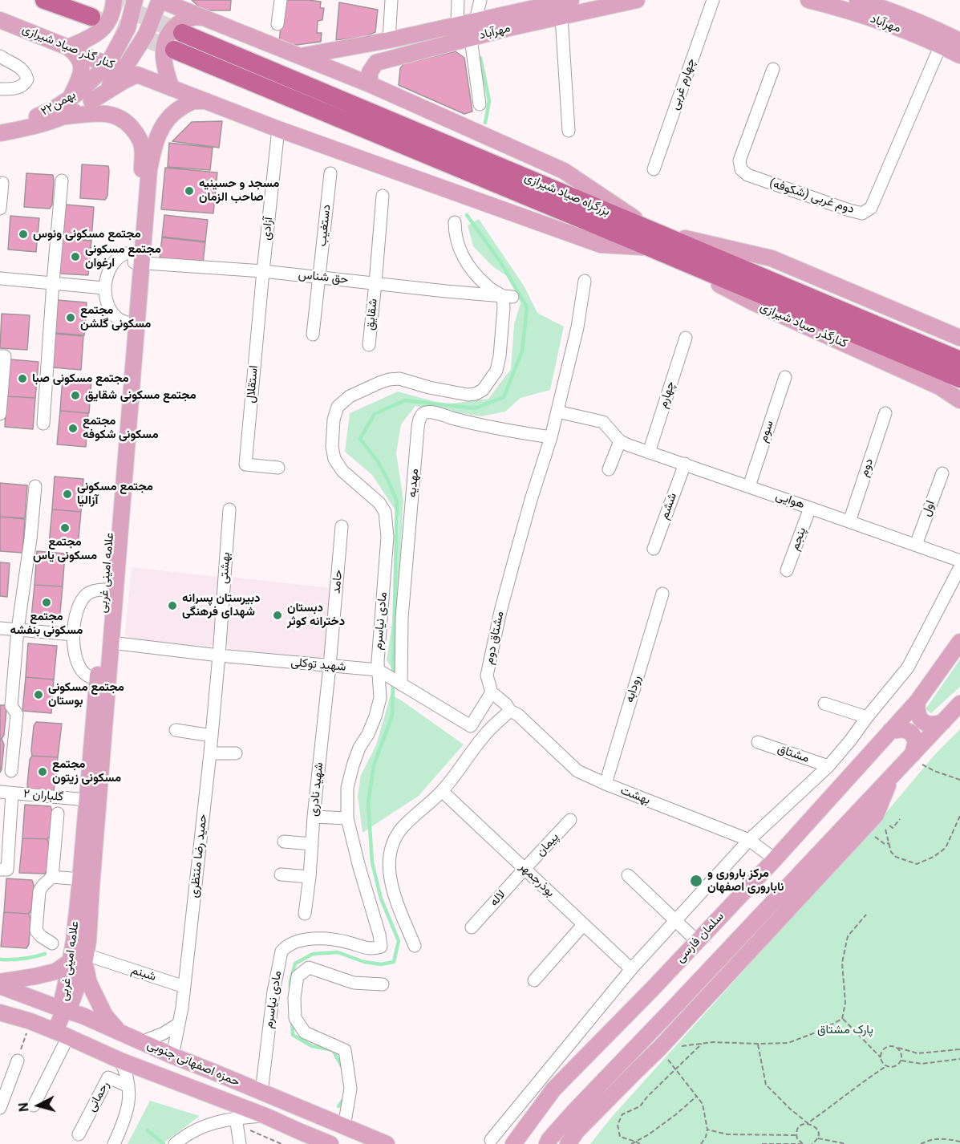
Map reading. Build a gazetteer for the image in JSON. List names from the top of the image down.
{
  "streets": {
    "highway": ["بزرگراه صیاد شیرازی"],
    "main road": [
      "مهرآباد",
      "کنار گذر صیاد شیرازی",
      "۲۲بهمن",
      "کنارگذر صیاد شیرازی",
      "علامه امینی غربی",
      "سلمان فارسی",
      "حمزه اصفهانی جنوبی"
    ],
    "street": [
      "چهارم غربی",
      "دوم غربی (شکوفه)",
      "دستغیب",
      "آزادی",
      "حق شناس",
      "شقایق",
      "استقلال",
      "چهارم",
      "سوم",
      "دوم",
      "مهدیه",
      "هوایی",
      "ششم",
      "اول",
      "پنجم",
      "بهشتی",
      "حامد",
      "مادی نیاسرم",
      "مشتاق دوم",
      "شهید توکلی",
      "رودابه",
      "مشتاق",
      "شهید نادری",
      "گلباران ۲",
      "بهشت",
      "پیمان",
      "حمید رضا منتظری",
      "بوذرجمهر",
      "لاله",
      "شبنم",
      "رحمانی"
    ]
  },
  "crossings": [
    ["مهرآباد", "دوم غربی (شکوفه)"],
    ["کنار گذر صیاد شیرازی", "۲۲بهمن"],
    ["کنار گذر صیاد شیرازی", "بزرگراه صیاد شیرازی"],
    ["کنار گذر صیاد شیرازی", "آزادی"],
    ["کنار گذر صیاد شیرازی", "کنارگذر صیاد شیرازی"],
    ["کنار گذر صیاد شیرازی", "علامه امینی غربی"],
    ["بزرگراه صیاد شیرازی", "کنارگذر صیاد شیرازی"],
    ["دستغیب", "حق شناس"],
    ["آزادی", "حق شناس"],
    ["آزادی", "استقلال"],
    ["حق شناس", "شقایق"],
    ["حق شناس", "استقلال"],
    ["حق شناس", "علامه امینی غربی"],
    ["حق شناس", "مادی نیاسرم"],
    ["چهارم", "هوایی"],
    ["سوم", "هوایی"],
    ["دوم", "هوایی"],
    ["مهدیه", "مشتاق دوم"],
    ["مهدیه", "شهید توکلی"],
    ["هوایی", "ششم"],
    ["هوایی", "اول"],
    ["هوایی", "پنجم"],
    ["هوایی", "مشتاق دوم"],
    ["بهشتی", "شهید توکلی"],
    ["بهشتی", "حمید رضا منتظری"],
    ["علامه امینی غربی", "شهید توکلی"],
    ["علامه امینی غربی", "گلباران ۲"],
    ["علامه امینی غربی", "شبنم"],
    ["علامه امینی غربی", "حمزه اصفهانی جنوبی"],
    ["حامد", "شهید توکلی"],
    ["حامد", "شهید نادری"],
    ["مادی نیاسرم", "شهید توکلی"],
    ["مادی نیاسرم", "حمزه اصفهانی جنوبی"],
    ["مشتاق دوم", "شهید توکلی"],
    ["شهید توکلی", "شهید نادری"],
    ["شهید توکلی", "حمید رضا منتظری"],
    ["رودابه", "بهشت"],
    ["بهشت", "سلمان فارسی"],
    ["پیمان", "بوذرجمهر"],
    ["پیمان", "لاله"],
    ["حمید رضا منتظری", "شبنم"],
    ["حمید رضا منتظری", "حمزه اصفهانی جنوبی"],
    ["بوذرجمهر", "لاله"]
  ],
  "parks": ["پارک مشتاق"],
  "places": [
    "مسجد و حسینیه صاحب الزمان",
    "مجتمع مسکونی ونوس",
    "مجتمع مسکونی ارغوان",
    "مجتمع مسکونی گلشن",
    "مجتمع مسکونی صبا",
    "مجتمع مسکونی شقایق",
    "مجتمع مسکونی شکوفه",
    "مجتمع مسکونی آزالیا",
    "مجتمع مسکونی یاس",
    "مجتمع مسکونی بنفشه",
    "دبیرستان پسرانه شهدای فرهنگی",
    "دبستان دخترانه کوثر",
    "مجتمع مسکونی بوستان",
    "مجتمع مسکونی زیتون",
    "مرکز باروری و ناباروری اصفهان"
  ],
  "north": "left"
}
